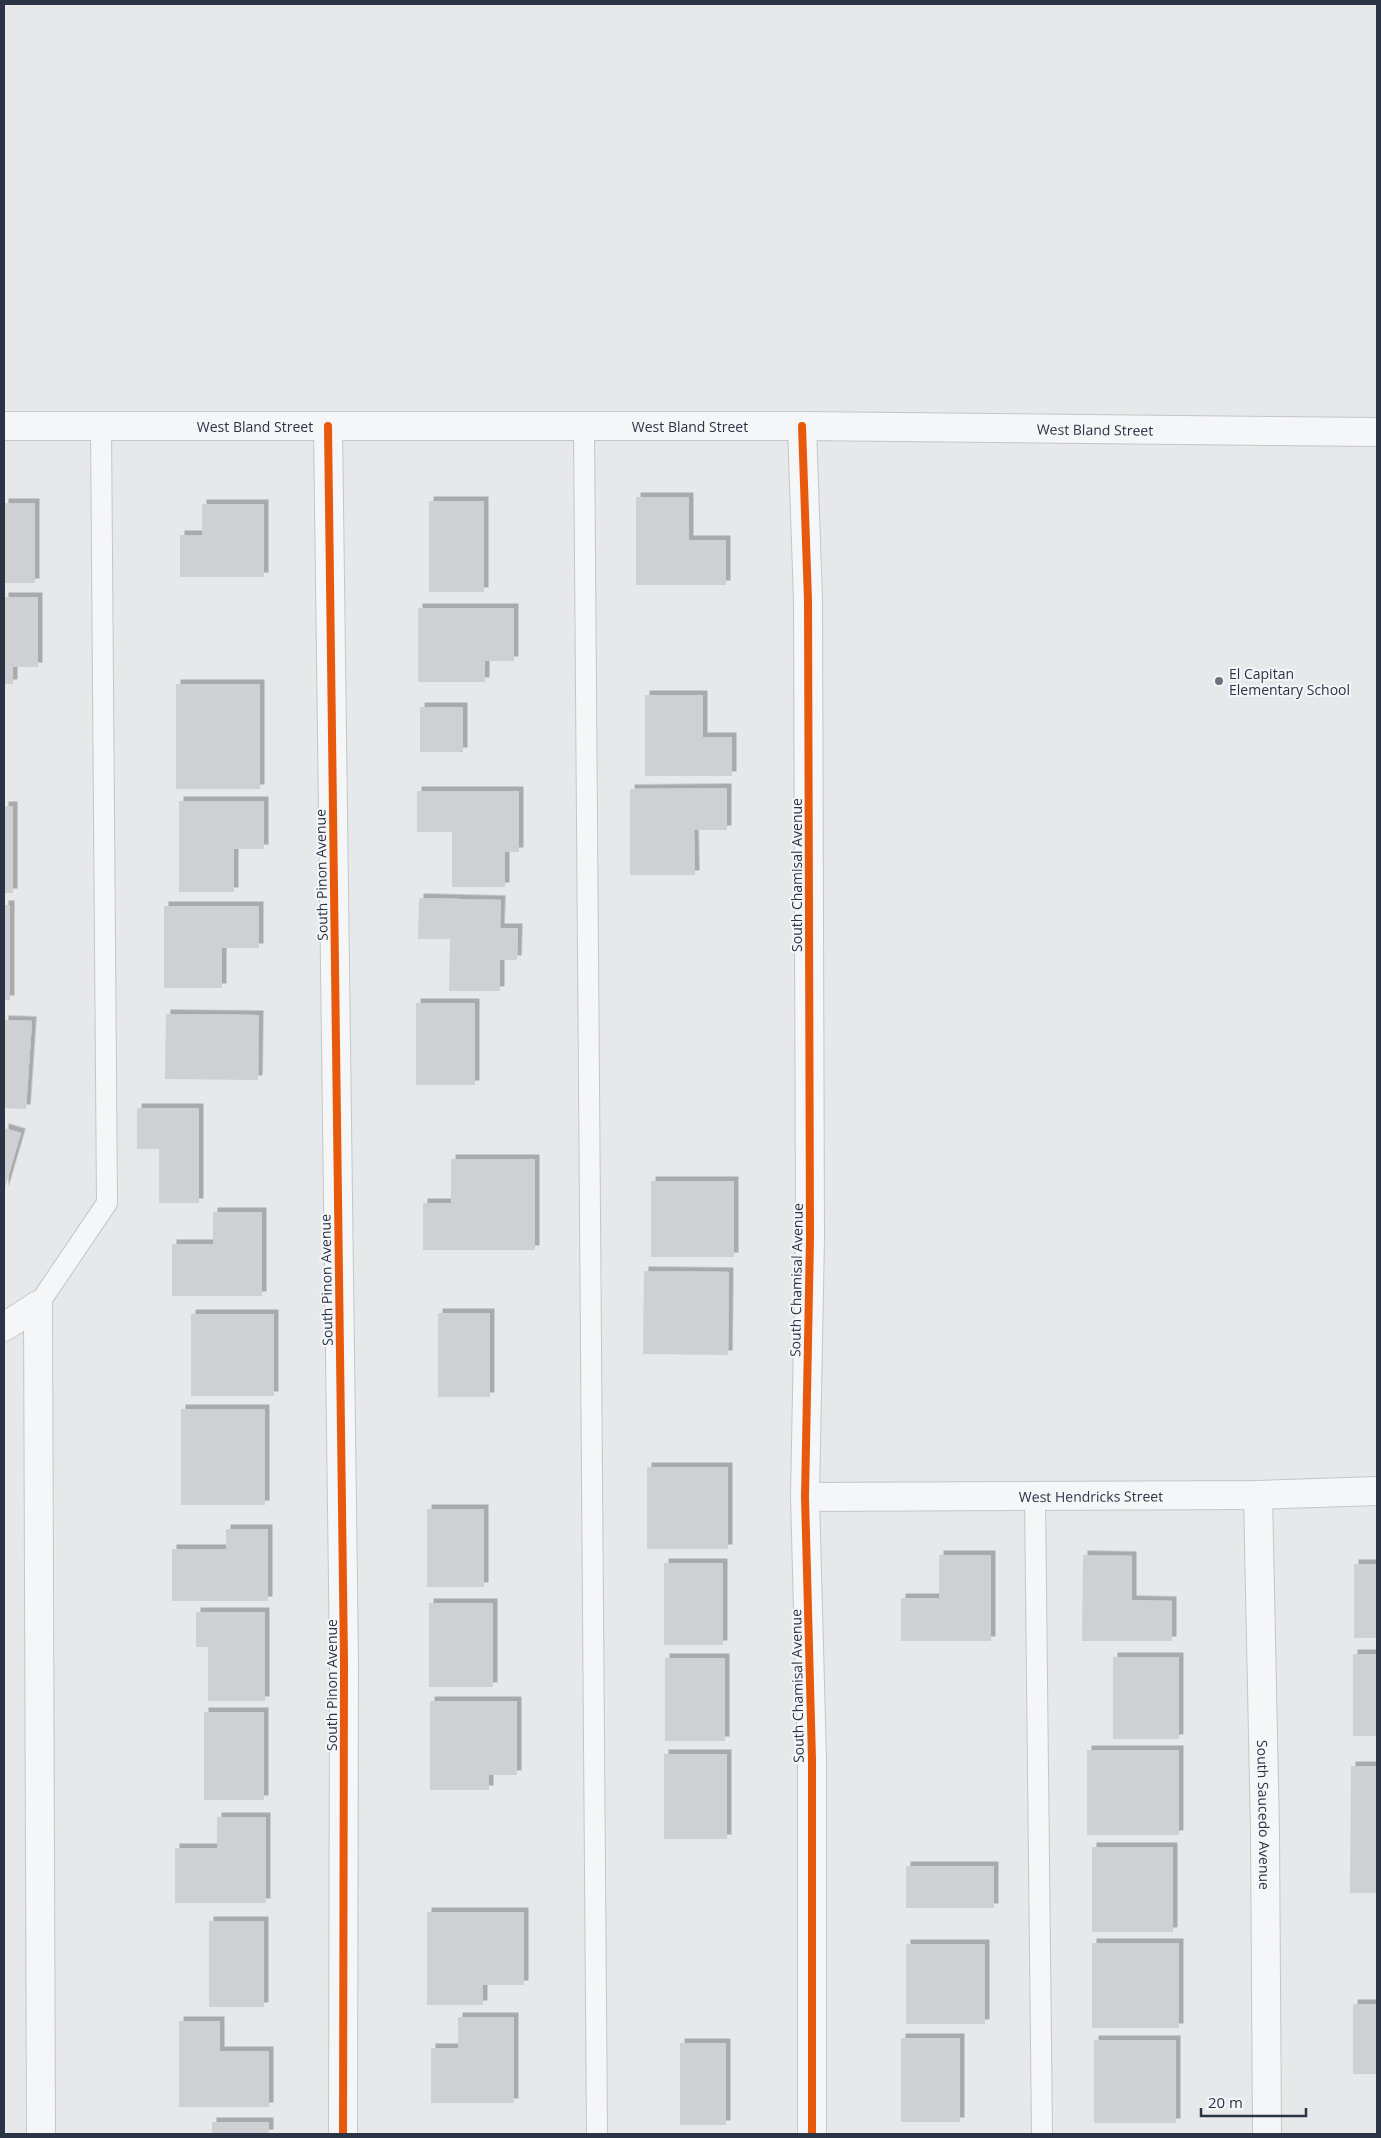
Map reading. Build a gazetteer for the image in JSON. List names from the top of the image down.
{
  "streets": {
    "street": [
      "West Bland Street",
      "South Pinon Avenue",
      "South Chamisal Avenue",
      "West Hendricks Street",
      "South Saucedo Avenue"
    ]
  },
  "crossings": [
    ["West Bland Street", "South Pinon Avenue"],
    ["West Bland Street", "South Chamisal Avenue"],
    ["South Chamisal Avenue", "West Hendricks Street"],
    ["West Hendricks Street", "South Saucedo Avenue"]
  ],
  "places": ["El Capitan Elementary School"],
  "scale_bar": "20 m"
}
